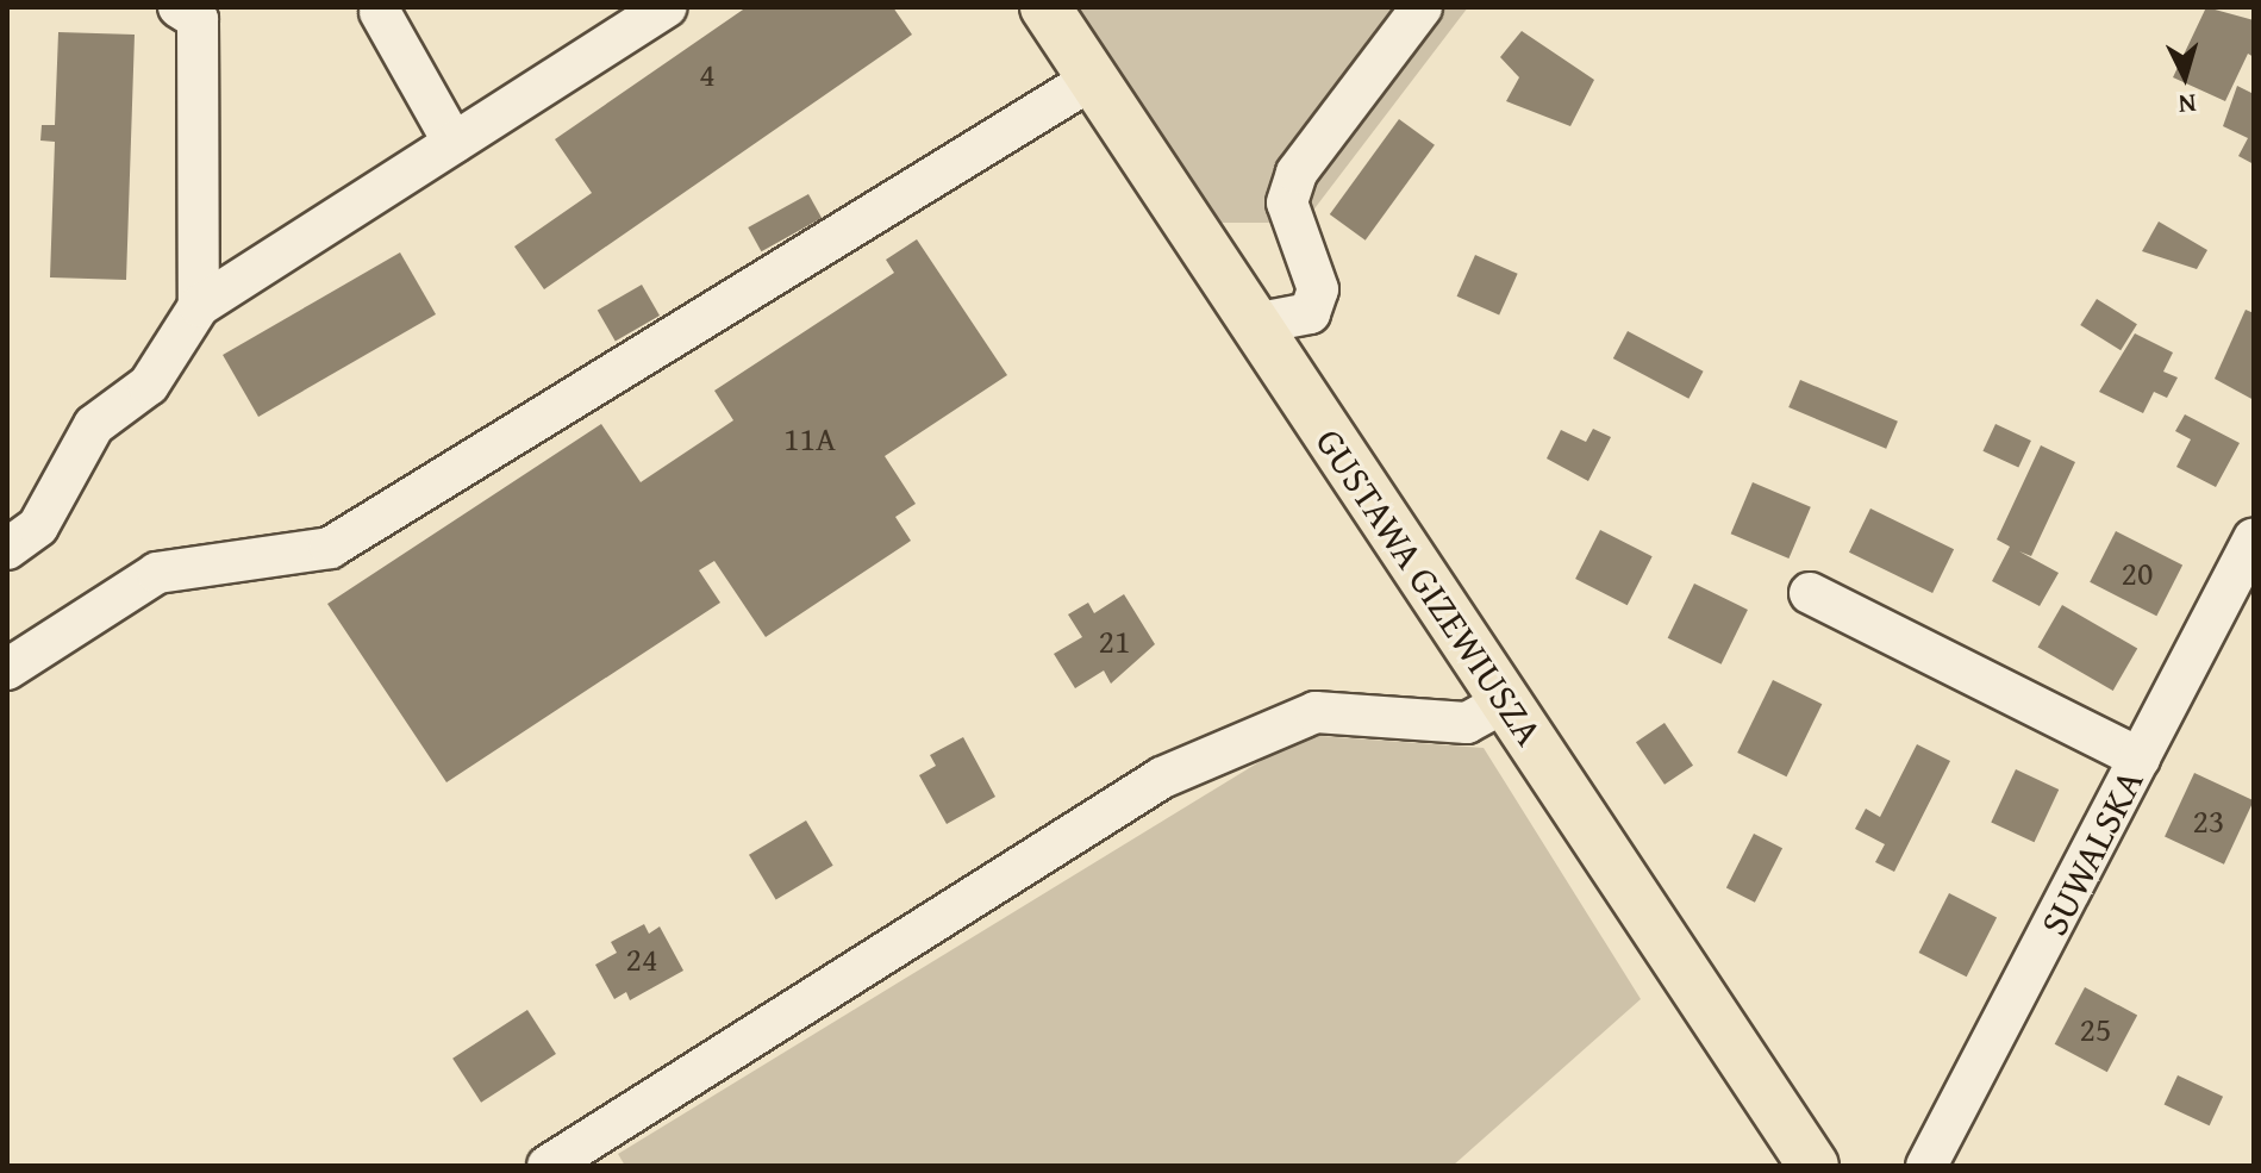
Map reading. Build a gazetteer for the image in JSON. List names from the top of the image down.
{
  "streets": {
    "main road": ["GUSTAWA GIZEWIUSZA"],
    "street": ["SUWALSKA"]
  },
  "house_numbers": [
    "4",
    "11A",
    "20",
    "21",
    "23",
    "24",
    "25"
  ],
  "north": "bottom"
}
